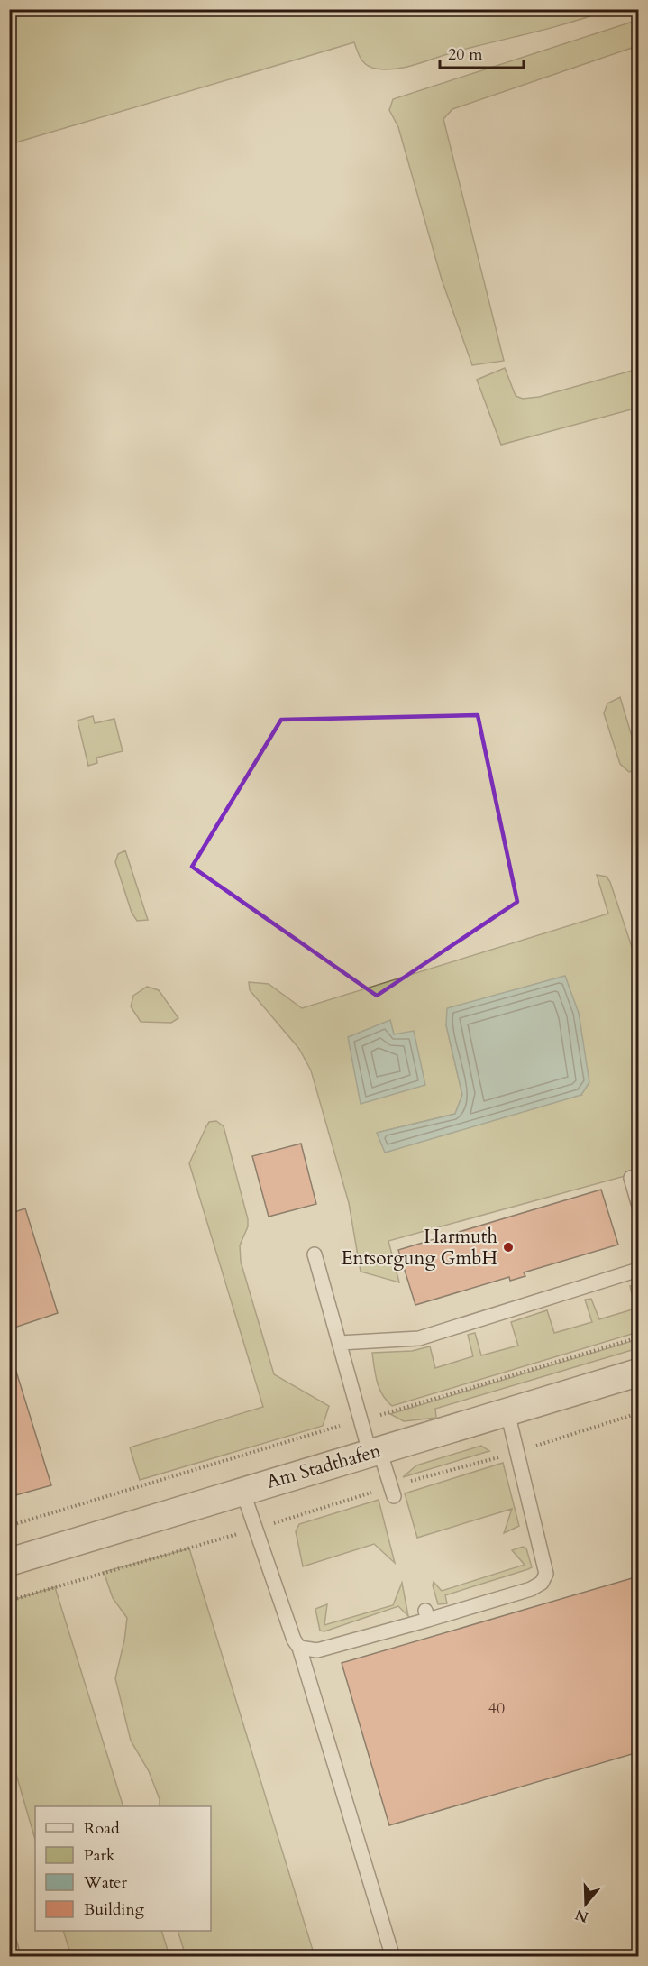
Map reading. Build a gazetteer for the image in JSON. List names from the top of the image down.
{
  "streets": {
    "street": ["Am Stadthafen"]
  },
  "places": ["Harmuth Entsorgung GmbH"],
  "house_numbers": ["40"],
  "legend": [
    "Road",
    "Park",
    "Water",
    "Building"
  ],
  "scale_bar": "20 m",
  "north": "bottom"
}
